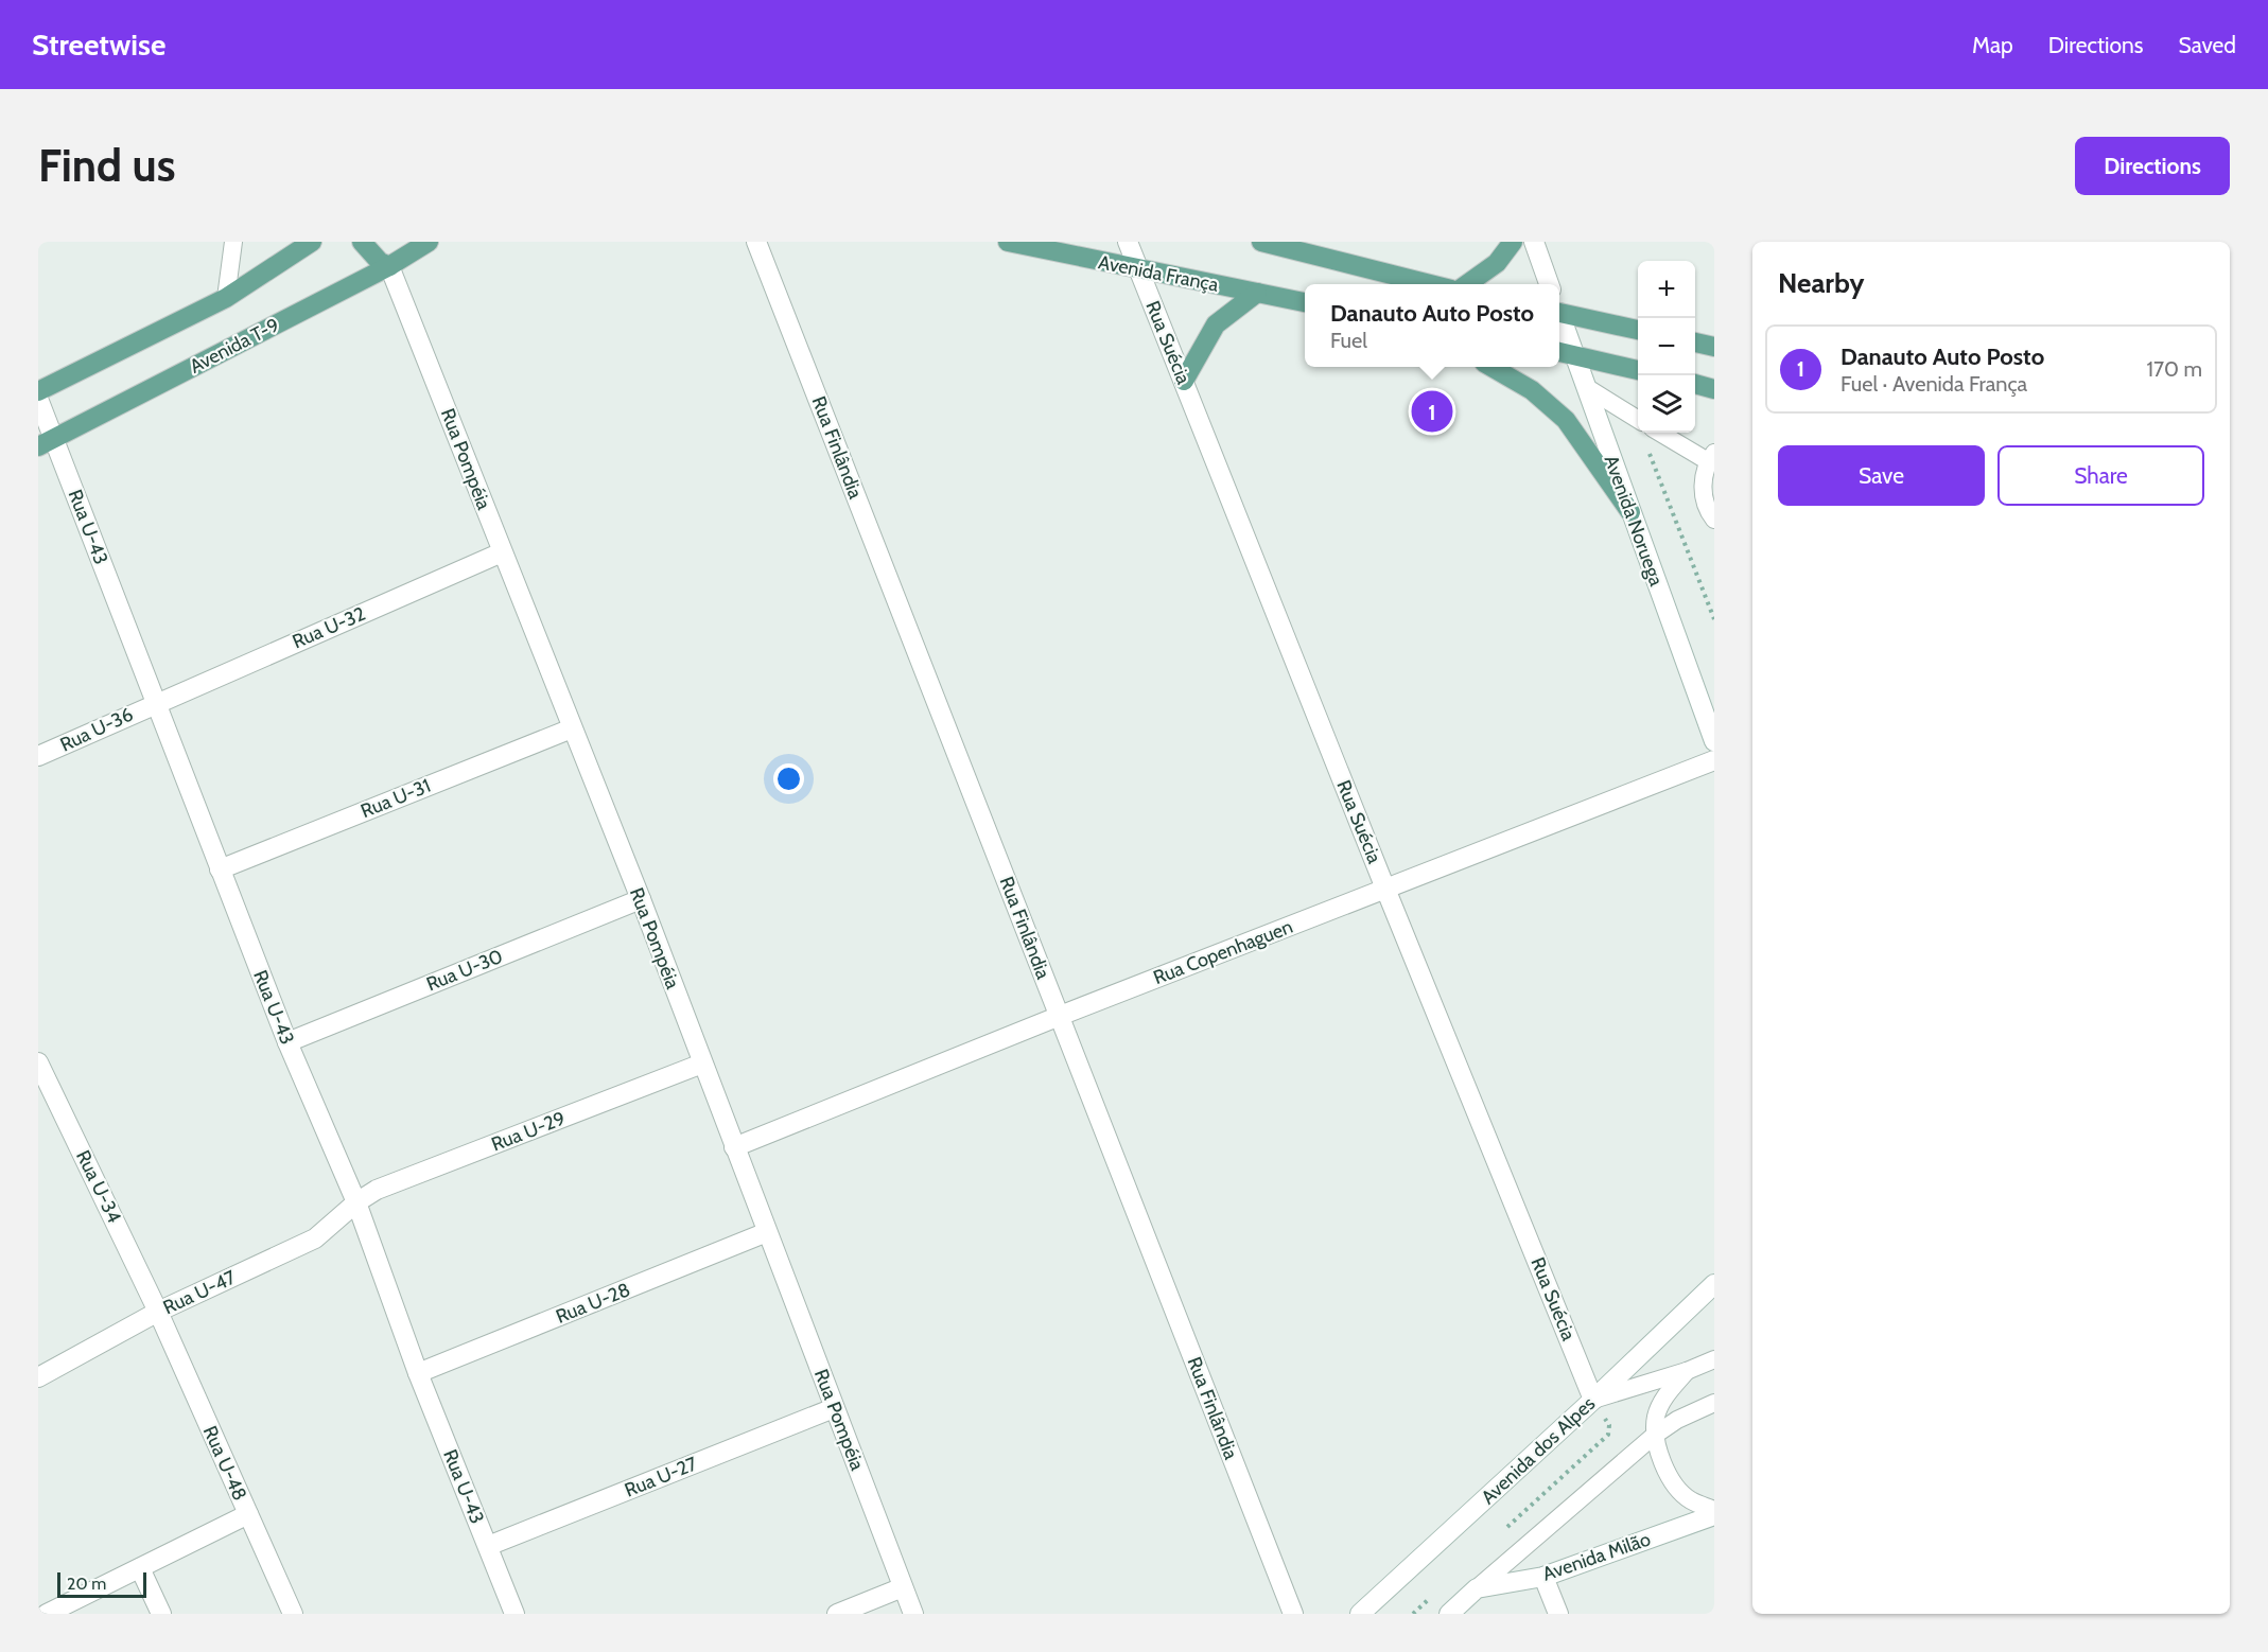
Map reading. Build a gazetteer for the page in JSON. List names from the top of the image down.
{
  "streets": {
    "main road": ["Avenida França", "Avenida T-9"],
    "street": [
      "Rua Suécia",
      "Rua Finlândia",
      "Rua Pompéia",
      "Avenida Noruega",
      "Rua U-43",
      "Rua U-32",
      "Rua U-36",
      "Rua U-31",
      "Rua Copenhaguen",
      "Rua U-30",
      "Rua U-29",
      "Rua U-34",
      "Rua U-47",
      "Rua U-28",
      "Avenida dos Alpes",
      "Rua U-48",
      "Rua U-27",
      "Avenida Milão"
    ]
  },
  "crossings": [
    ["Avenida França", "Rua Suécia"],
    ["Rua Suécia", "Rua Copenhaguen"],
    ["Rua Suécia", "Avenida dos Alpes"],
    ["Avenida T-9", "Rua Pompéia"],
    ["Avenida T-9", "Rua U-43"],
    ["Rua Finlândia", "Rua Copenhaguen"],
    ["Rua Pompéia", "Rua U-32"],
    ["Rua Pompéia", "Rua U-31"],
    ["Rua Pompéia", "Rua Copenhaguen"],
    ["Rua Pompéia", "Rua U-30"],
    ["Rua Pompéia", "Rua U-29"],
    ["Rua Pompéia", "Rua U-28"],
    ["Rua Pompéia", "Rua U-27"],
    ["Rua U-43", "Rua U-32"],
    ["Rua U-43", "Rua U-36"],
    ["Rua U-43", "Rua U-31"],
    ["Rua U-43", "Rua U-30"],
    ["Rua U-43", "Rua U-29"],
    ["Rua U-43", "Rua U-47"],
    ["Rua U-43", "Rua U-28"],
    ["Rua U-43", "Rua U-27"],
    ["Rua U-32", "Rua U-36"],
    ["Rua U-29", "Rua U-47"],
    ["Rua U-34", "Rua U-47"],
    ["Rua U-34", "Rua U-48"],
    ["Rua U-47", "Rua U-48"]
  ],
  "scale_bar": "20 m",
  "page": {
    "header": "Streetwise",
    "nav": ["Map", "Directions", "Saved"],
    "buttons": [
      "Directions",
      ["Save", "Share"]
    ],
    "title": "Find us",
    "heading": "Nearby",
    "map_buttons": ["+", "−"],
    "popup": ["Danauto Auto Posto", "Fuel"],
    "list": [
      {
        "mark": "1",
        "name": "Danauto Auto Posto",
        "note": "Fuel · Avenida França",
        "value": "170 m"
      }
    ],
    "pins": "1",
    "scale": "20 m"
  }
}
